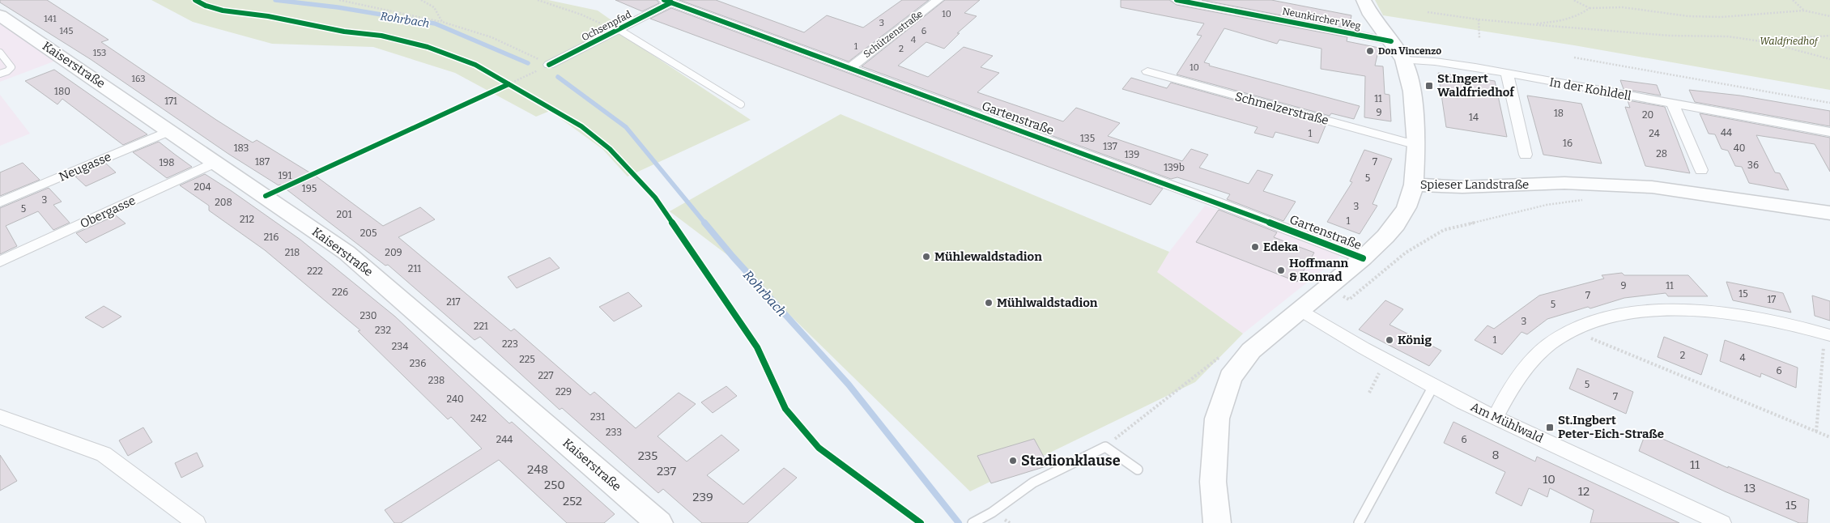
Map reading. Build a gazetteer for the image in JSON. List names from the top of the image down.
{
  "streets": {
    "street": [
      "Neunkircher Weg",
      "Ochsenpfad",
      "Schützenstraße",
      "Kaiserstraße",
      "In der Kohldell",
      "Schmelzerstraße",
      "Gartenstraße",
      "Neugasse",
      "Spieser Landstraße",
      "Obergasse",
      "Am Mühlwald"
    ]
  },
  "crossings": [
    ["Ochsenpfad", "Gartenstraße"],
    ["Schützenstraße", "Gartenstraße"],
    ["Kaiserstraße", "Neugasse"],
    ["Kaiserstraße", "Obergasse"],
    ["Gartenstraße", "Spieser Landstraße"],
    ["Spieser Landstraße", "Am Mühlwald"]
  ],
  "water": ["Rohrbach"],
  "parks": ["Waldfriedhof"],
  "places": {
    "other": [
      "Don Vincenzo",
      "Edeka",
      "Mühlewaldstadion",
      "Hoffmann & Konrad",
      "Mühlwaldstadion",
      "König",
      "Stadionklause"
    ],
    "transit": ["St.Ingert Waldfriedhof", "St.Ingbert Peter-Eich-Straße"]
  },
  "house_numbers": [
    "10",
    "141",
    "3",
    "145",
    "6",
    "4",
    "1",
    "2",
    "153",
    "10",
    "163",
    "180",
    "11",
    "171",
    "9",
    "18",
    "20",
    "14",
    "44",
    "1",
    "24",
    "135",
    "16",
    "137",
    "183",
    "40",
    "28",
    "139",
    "187",
    "7",
    "198",
    "36",
    "139b",
    "191",
    "5",
    "204",
    "195",
    "3",
    "208",
    "3",
    "5",
    "201",
    "212",
    "1",
    "205",
    "216",
    "218",
    "209",
    "211",
    "222",
    "9",
    "11",
    "226",
    "15",
    "7",
    "17",
    "217",
    "5",
    "230",
    "3",
    "221",
    "232",
    "1",
    "223",
    "234",
    "2",
    "4",
    "225",
    "236",
    "6",
    "227",
    "238",
    "5",
    "229",
    "7",
    "240",
    "231",
    "242",
    "233",
    "244",
    "6",
    "8",
    "235",
    "11",
    "248",
    "237",
    "10",
    "250",
    "13",
    "12",
    "239",
    "252",
    "15"
  ]
}
